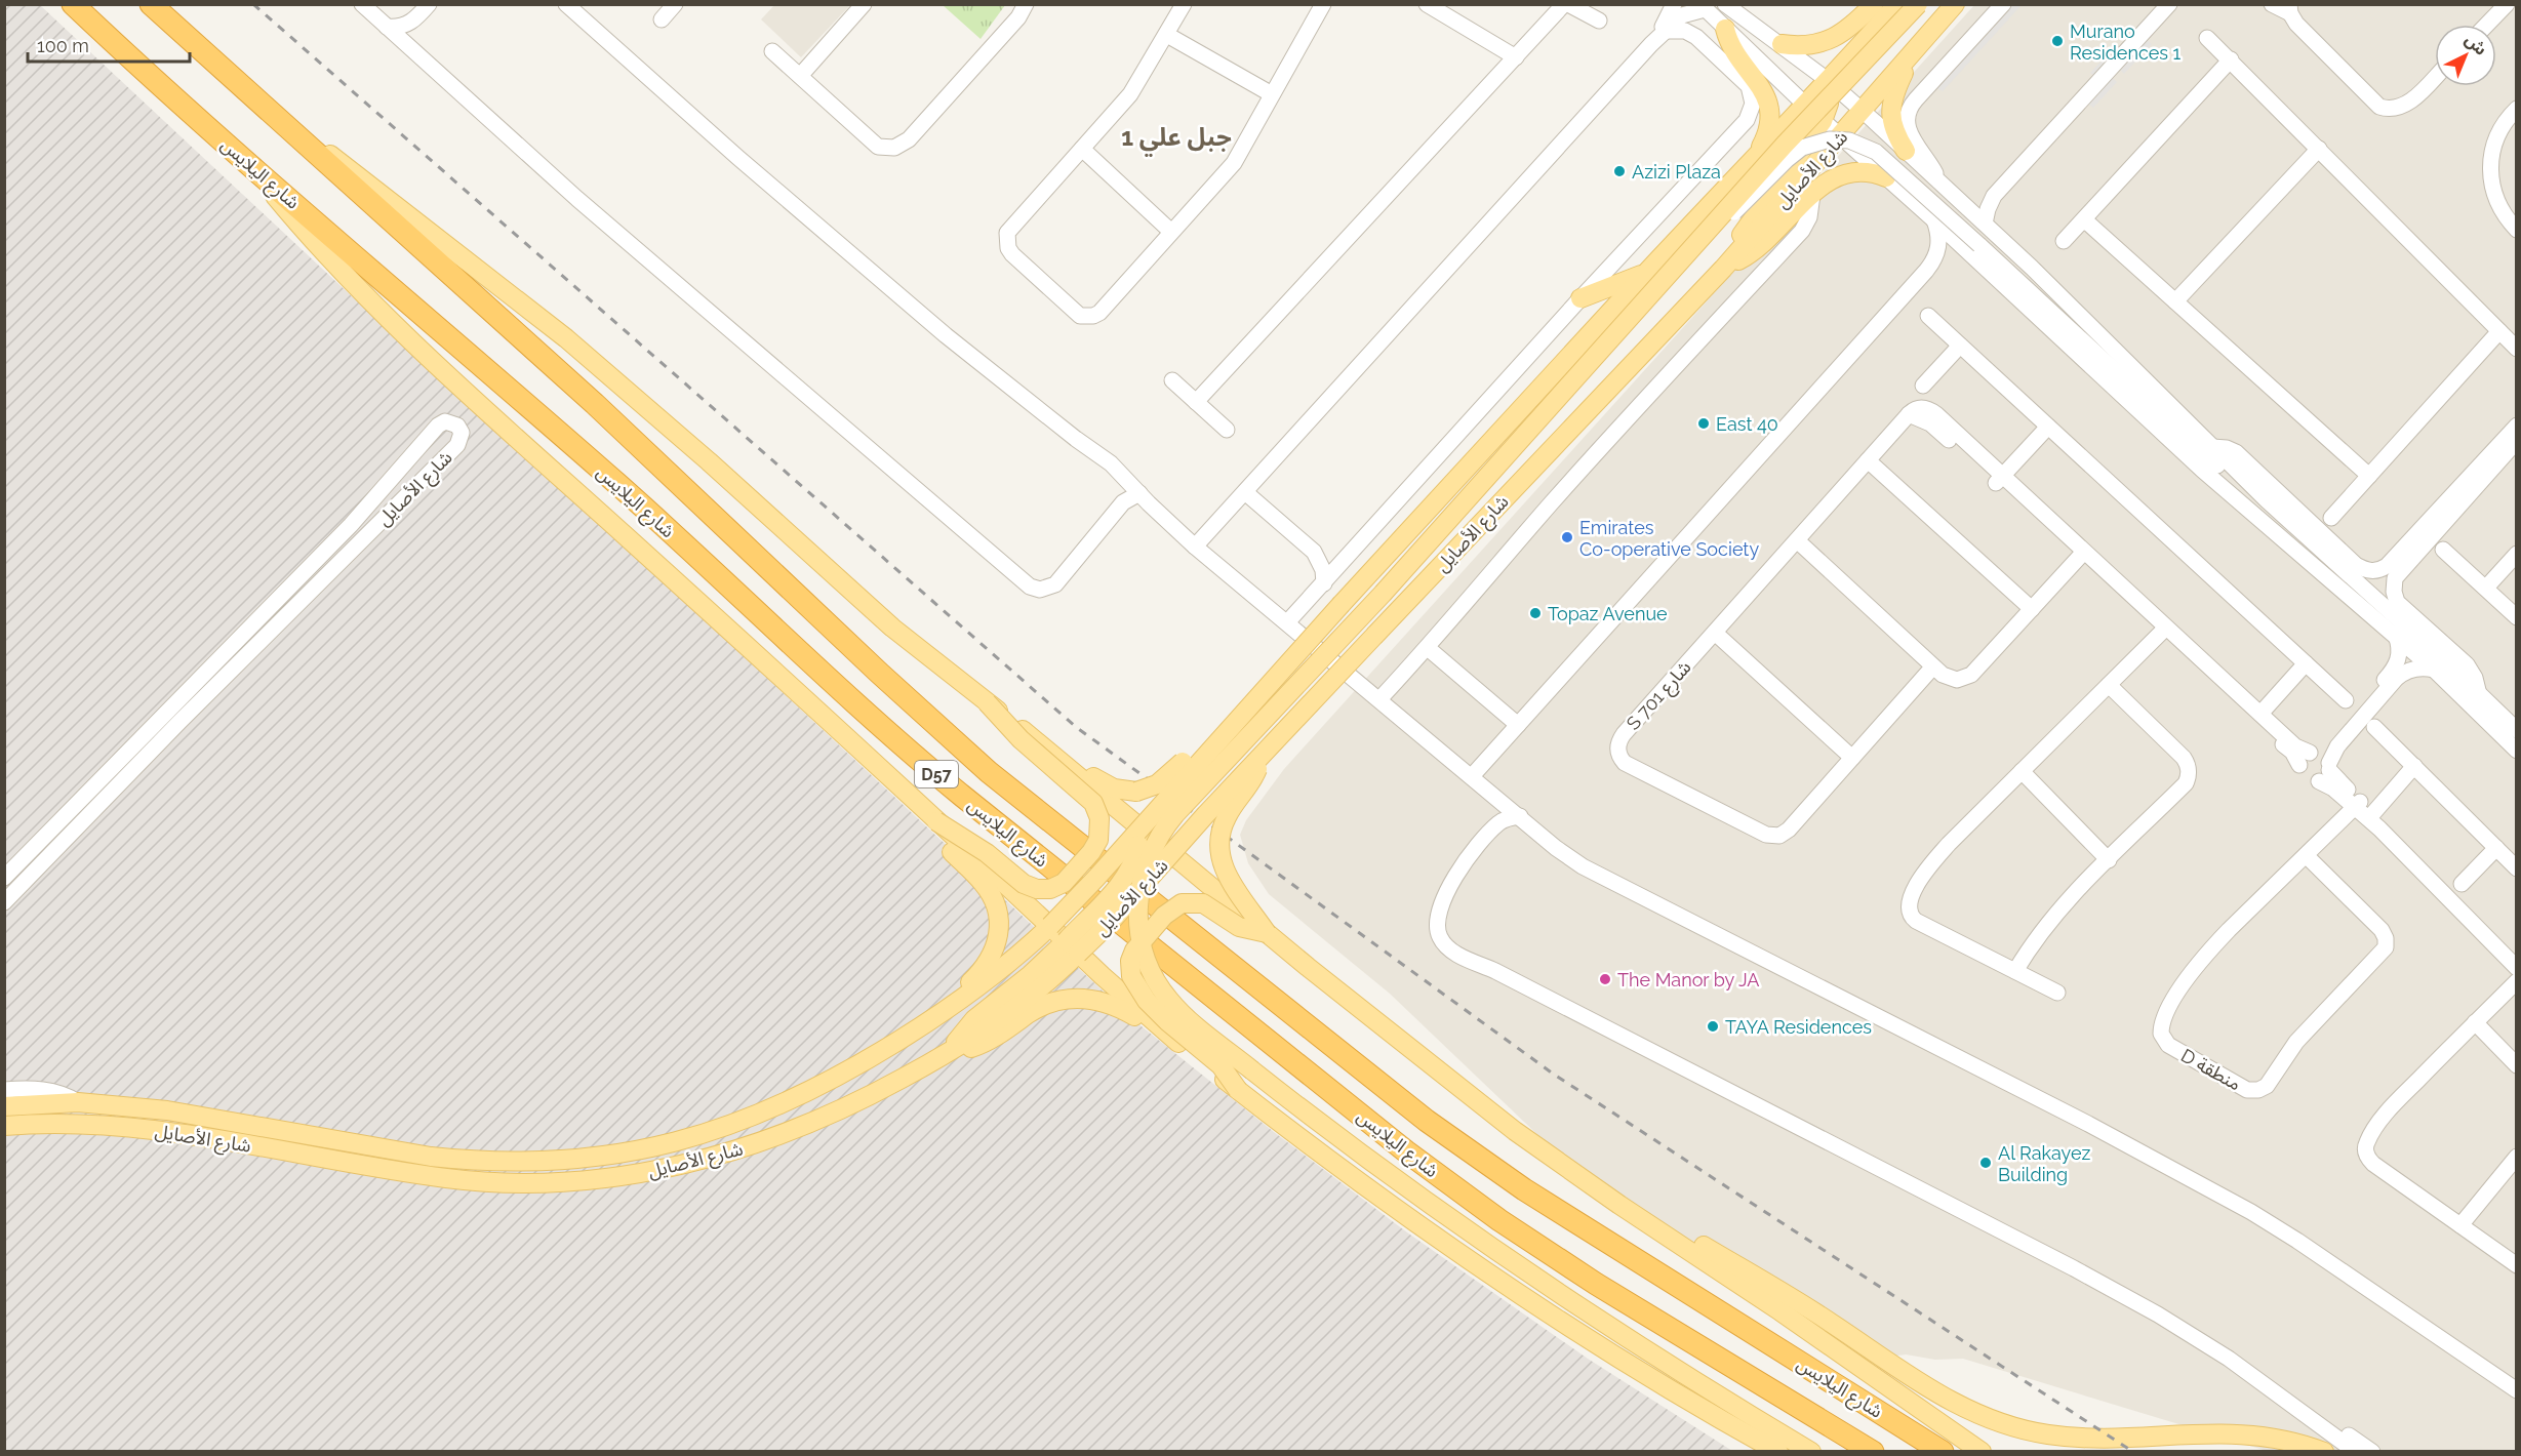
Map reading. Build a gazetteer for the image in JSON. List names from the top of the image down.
{
  "streets": {
    "highway": ["شارع اليلايس", "D57"],
    "main road": ["شارع الأصايل"],
    "street": ["S 701 شارع", "D منطقة"]
  },
  "districts": ["جبل علي 1"],
  "places": [
    "Murano Residences 1",
    "Azizi Plaza",
    "East 40",
    "Emirates Co-operative Society",
    "Topaz Avenue",
    "The Manor by JA",
    "TAYA Residences",
    "Al Rakayez Building"
  ],
  "scale_bar": "100 m",
  "north": "top right"
}
